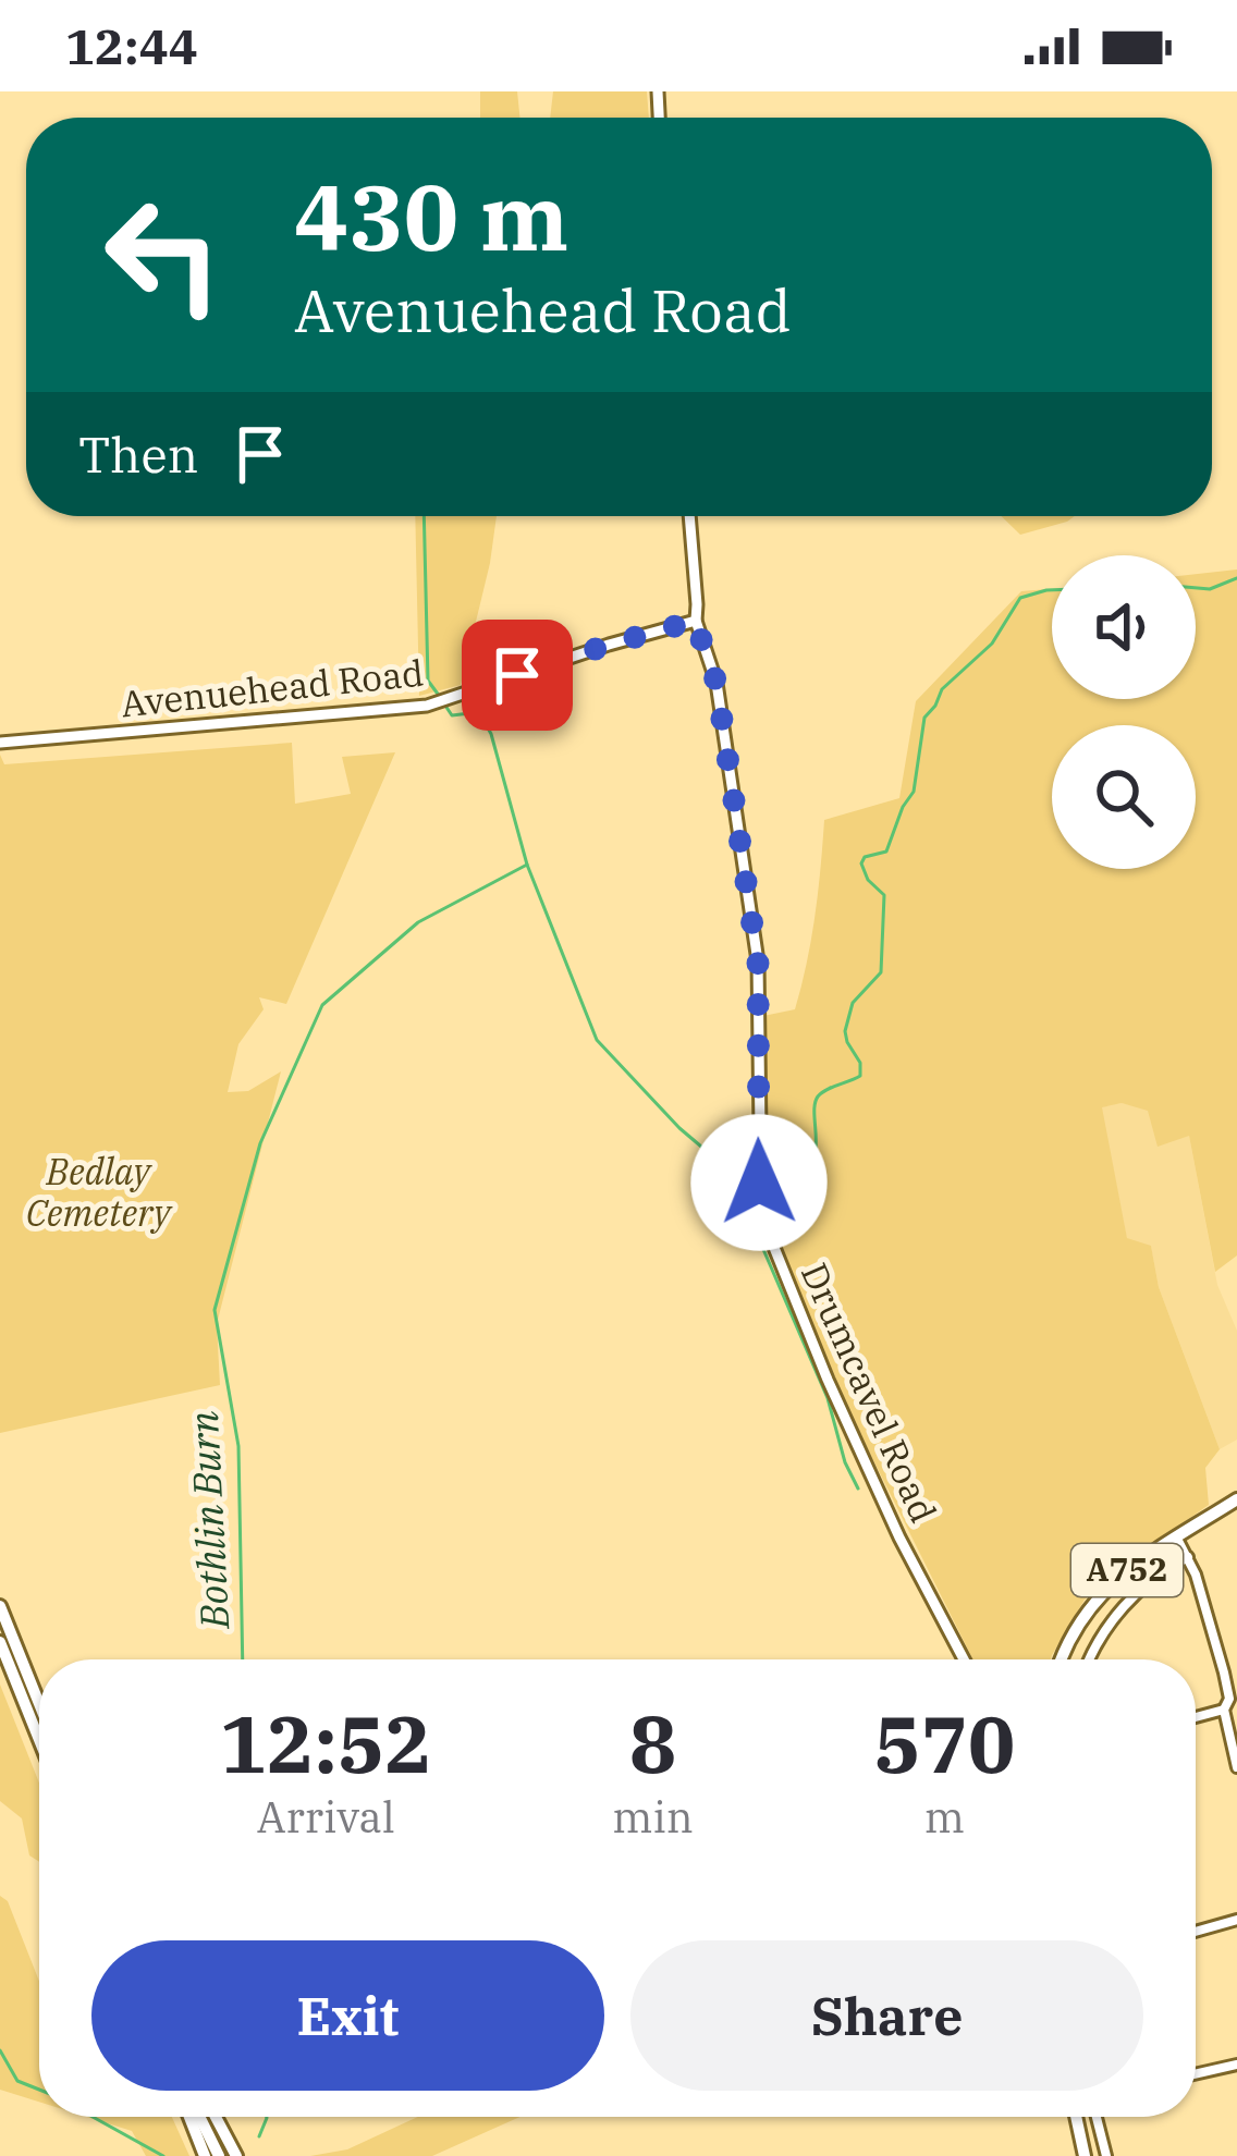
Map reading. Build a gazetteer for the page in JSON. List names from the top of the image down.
{
  "streets": {
    "main road": ["A752"],
    "street": ["Avenuehead Road", "Drumcavel Road"]
  },
  "crossings": [
    ["Avenuehead Road", "Drumcavel Road"]
  ],
  "water": ["Bothlin Burn"],
  "parks": ["Bedlay Cemetery"],
  "page": {
    "status": "12:44",
    "turn": ["430 m", "Avenuehead Road"],
    "then": "Then",
    "eta": [
      "12:52",
      "Arrival",
      "8",
      "min",
      "570",
      "m"
    ],
    "buttons": ["Exit", "Share"]
  }
}
